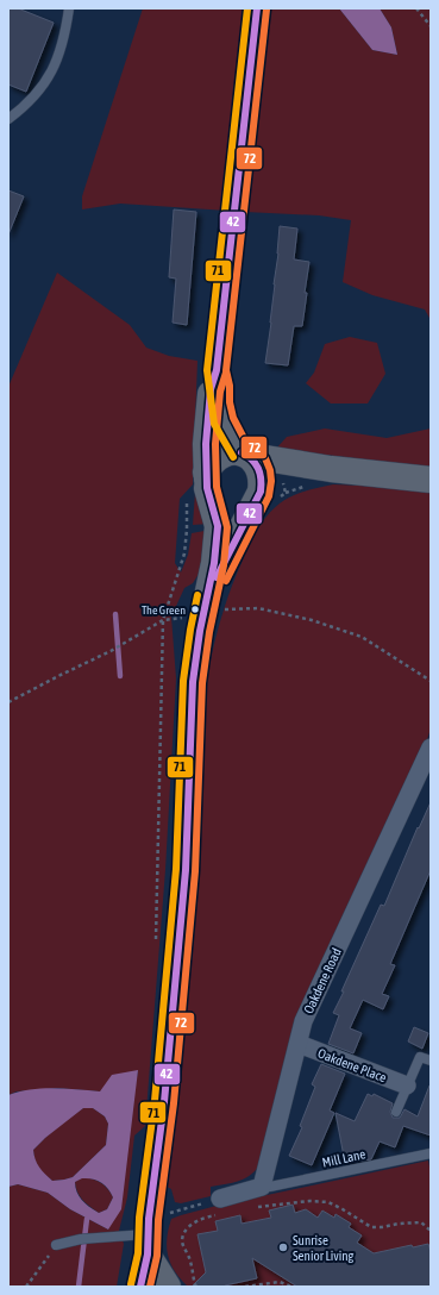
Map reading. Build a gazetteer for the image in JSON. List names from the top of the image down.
{
  "streets": {
    "street": ["Oakdene Road", "Oakdene Place"],
    "lane": ["Mill Lane"]
  },
  "crossings": [
    ["Oakdene Road", "Oakdene Place"],
    ["Oakdene Road", "Mill Lane"]
  ],
  "places": ["The Green", "Sunrise Senior Living"],
  "lines": ["transit line 42", "transit line 71", "transit line 72"]
}
